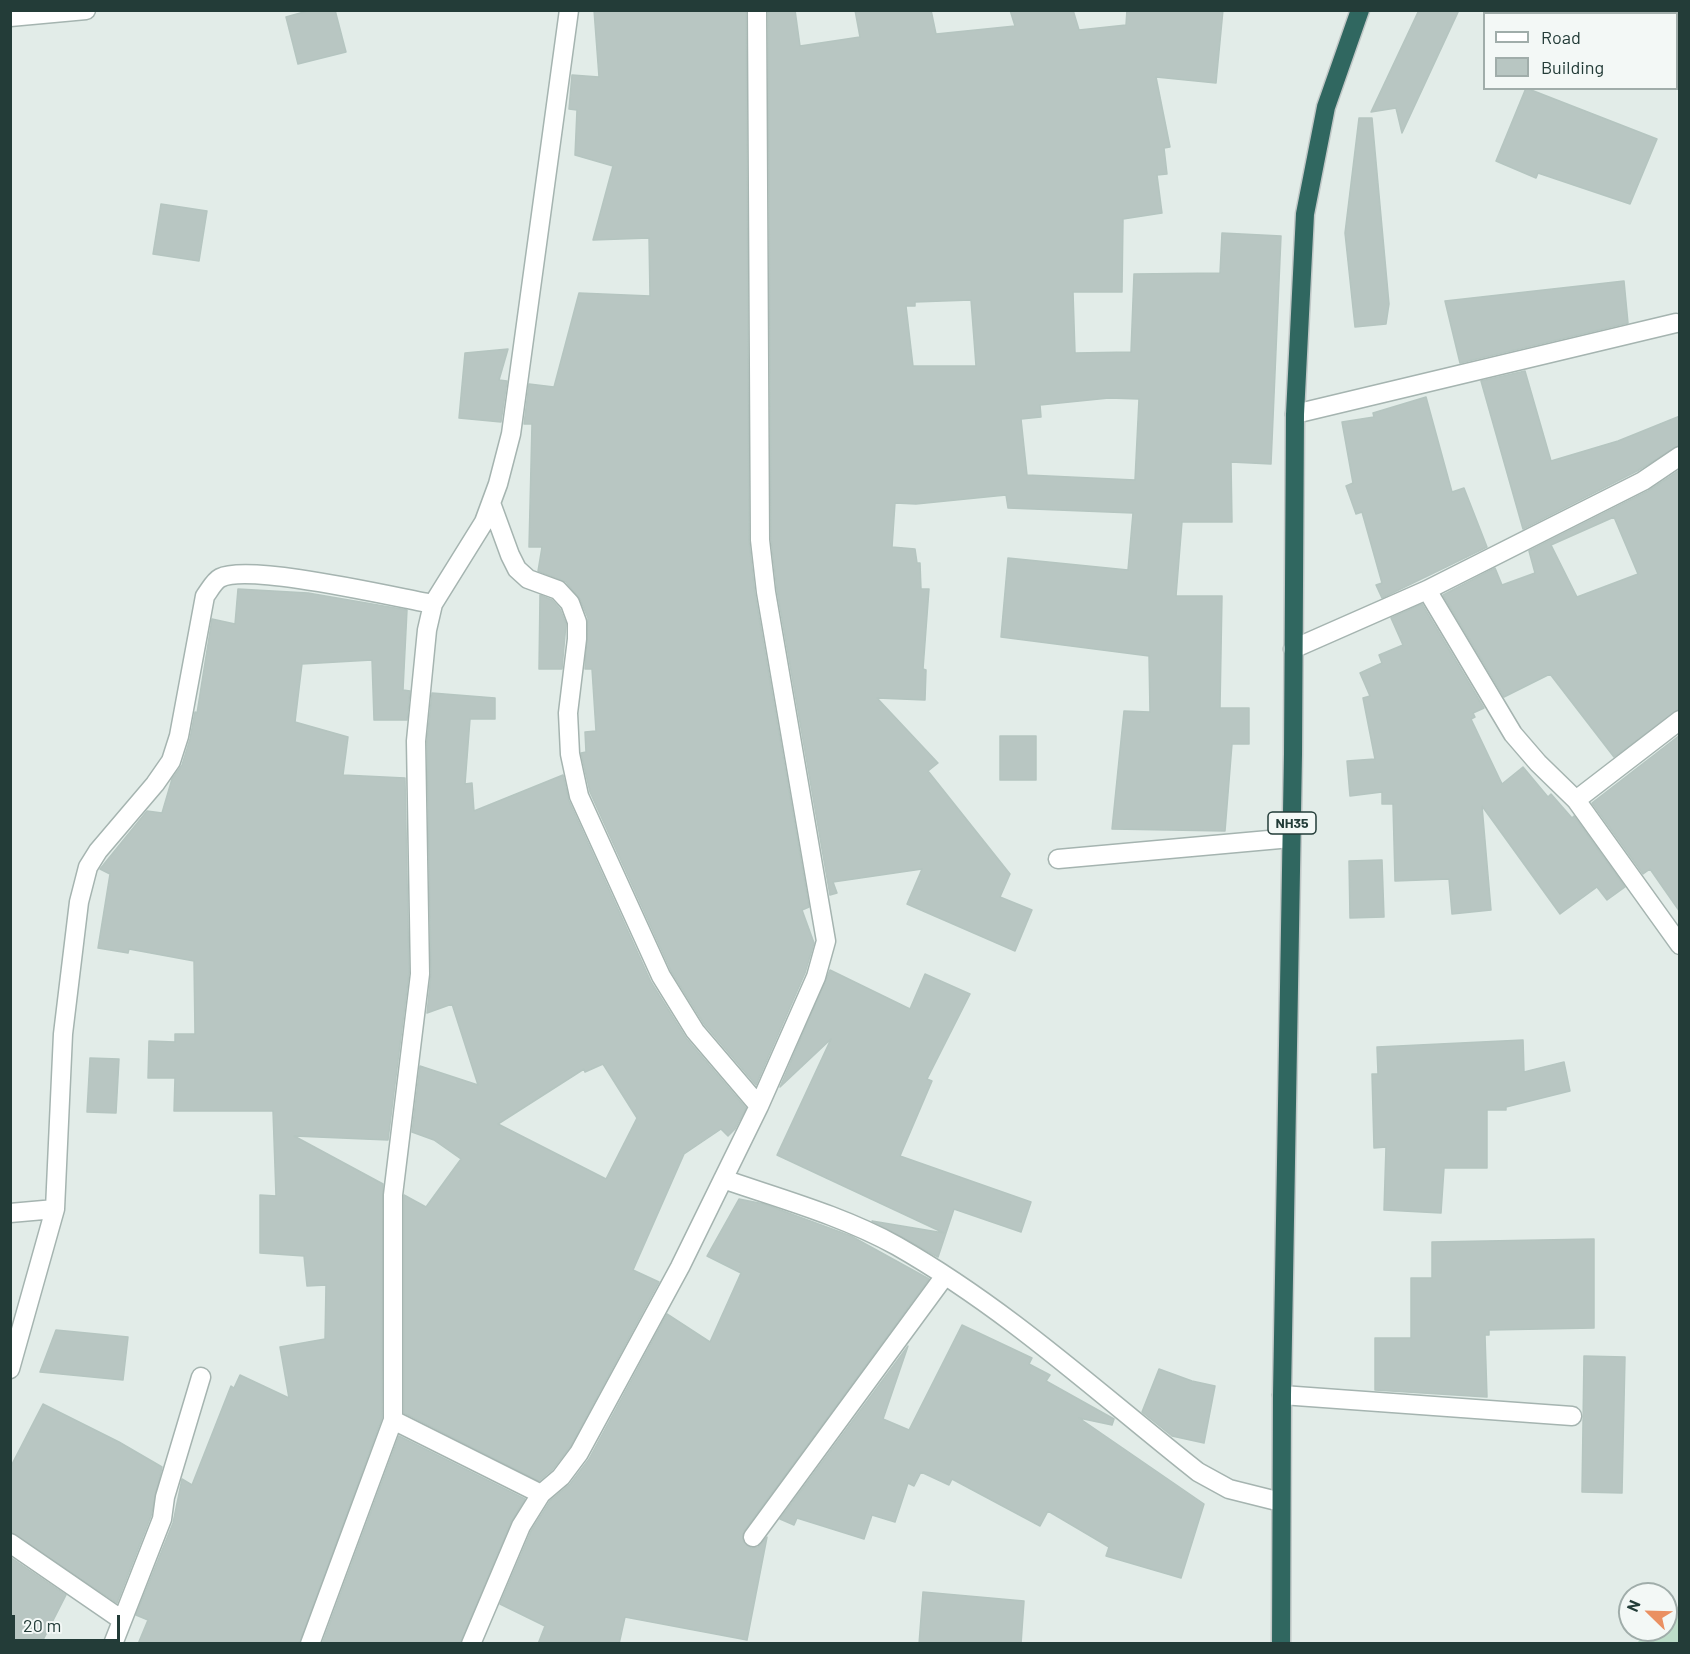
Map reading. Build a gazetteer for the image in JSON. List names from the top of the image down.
{
  "streets": {
    "highway": ["NH35"]
  },
  "legend": ["Road", "Building"],
  "scale_bar": "20 m",
  "north": "top left"
}
